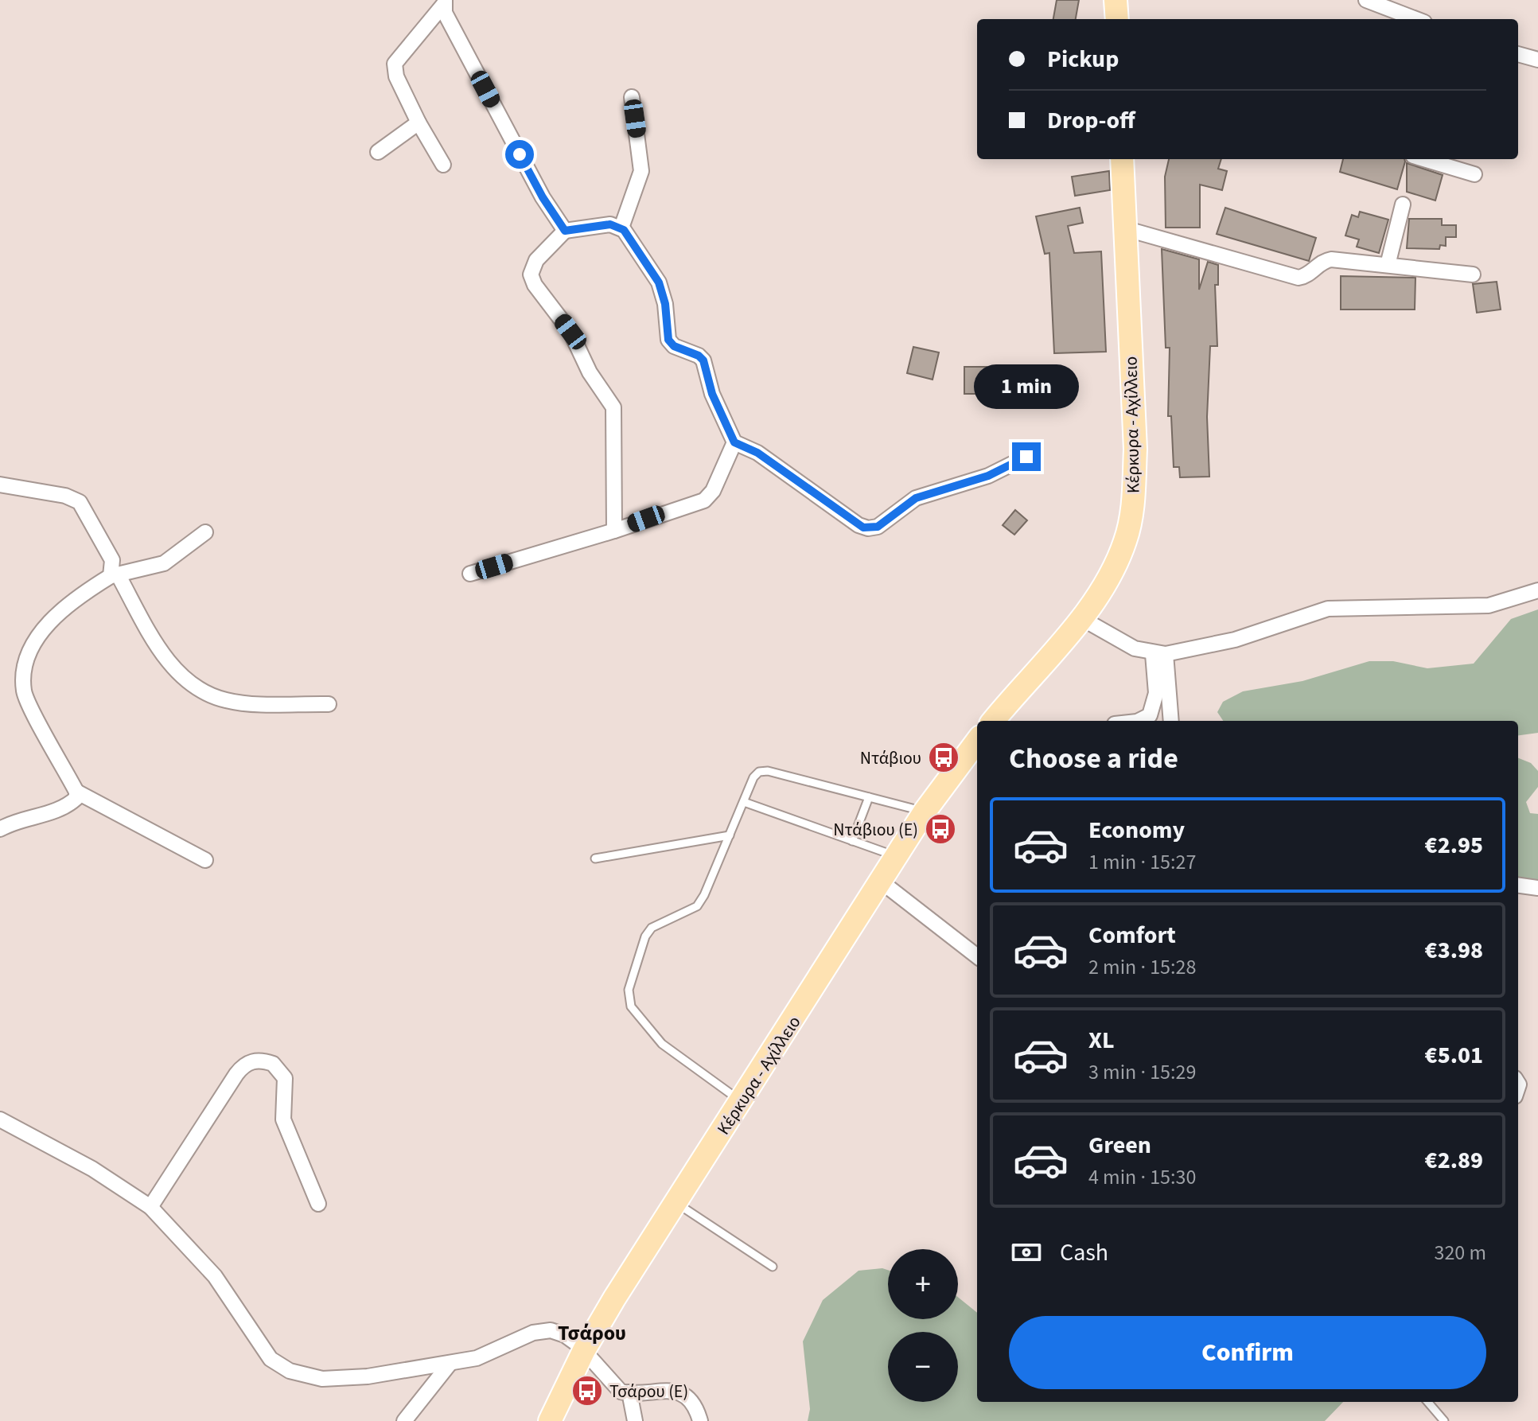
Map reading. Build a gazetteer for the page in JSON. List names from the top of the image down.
{
  "streets": {
    "main road": ["Κέρκυρα - Αχίλλειο"]
  },
  "districts": ["Τσάρου"],
  "places": {
    "bus stop": ["Ντάβιου", "Ντάβιου (E)", "Τσάρου (E)"]
  },
  "page": {
    "banner": ["Pickup", "Drop-off"],
    "bubble": "1 min",
    "heading": "Choose a ride",
    "list": [
      {
        "name": "Economy",
        "note": "1 min · 15:27",
        "value": "€2.95"
      },
      {
        "name": "Comfort",
        "note": "2 min · 15:28",
        "value": "€3.98"
      },
      {
        "name": "XL",
        "note": "3 min · 15:29",
        "value": "€5.01"
      },
      {
        "name": "Green",
        "note": "4 min · 15:30",
        "value": "€2.89"
      }
    ],
    "pay": ["Cash", "320 m"],
    "map_buttons": ["+", "−"],
    "buttons": "Confirm"
  }
}
